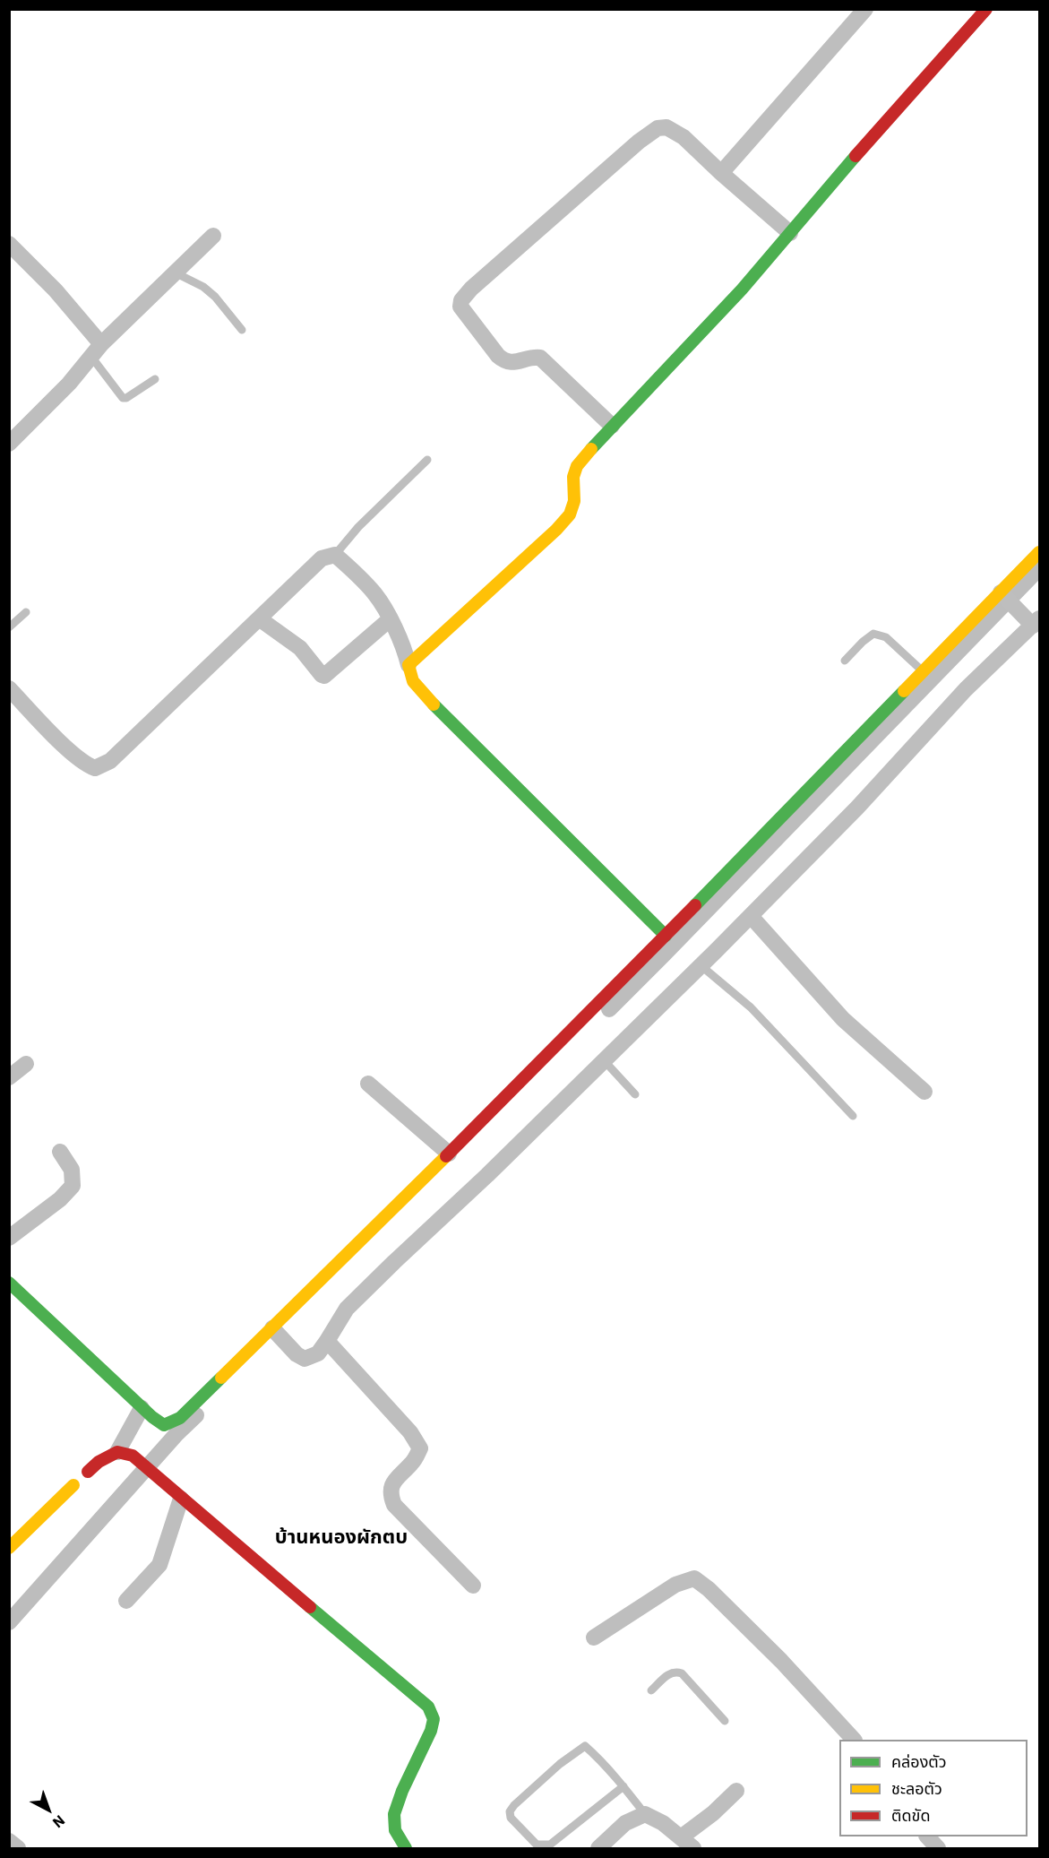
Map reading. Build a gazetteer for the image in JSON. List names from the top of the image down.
{
  "districts": ["บ้านหนองผักตบ"],
  "legend": ["คล่องตัว", "ชะลอตัว", "ติดขัด"],
  "north": "bottom right"
}
